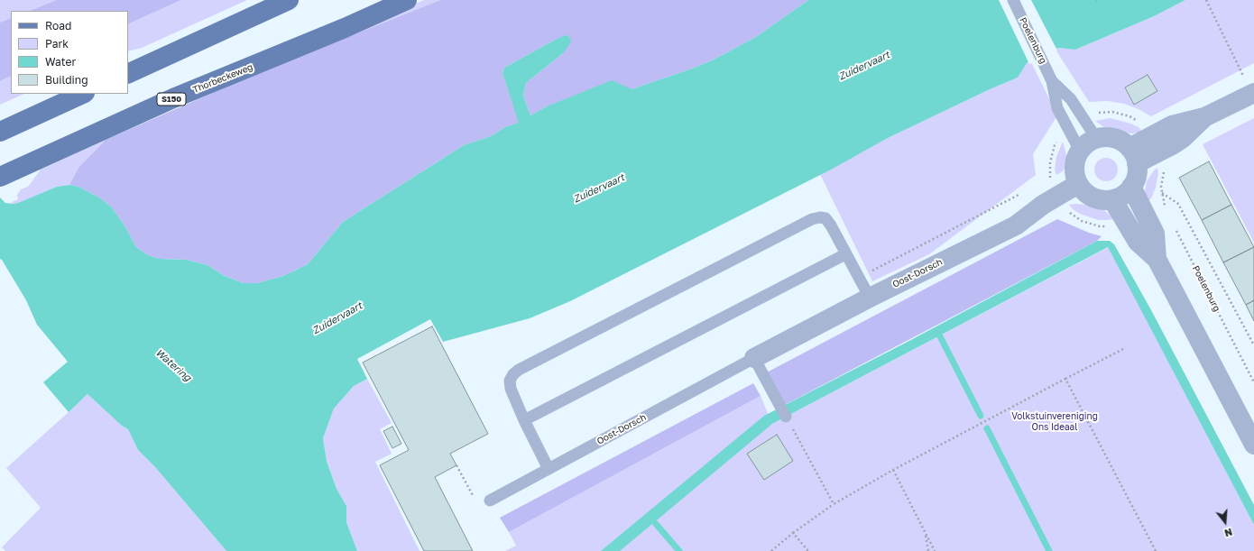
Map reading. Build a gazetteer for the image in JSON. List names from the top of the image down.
{
  "streets": {
    "main road": ["Thorbeckeweg", "S150"],
    "street": ["Oost-Dorsch"],
    "lane": ["Poelenburg"]
  },
  "crossings": [
    ["Poelenburg", "Oost-Dorsch"]
  ],
  "water": ["Zuidervaart", "Watering"],
  "parks": ["Volkstuinvereniging Ons Ideaal"],
  "legend": [
    "Road",
    "Park",
    "Water",
    "Building"
  ],
  "north": "bottom"
}
